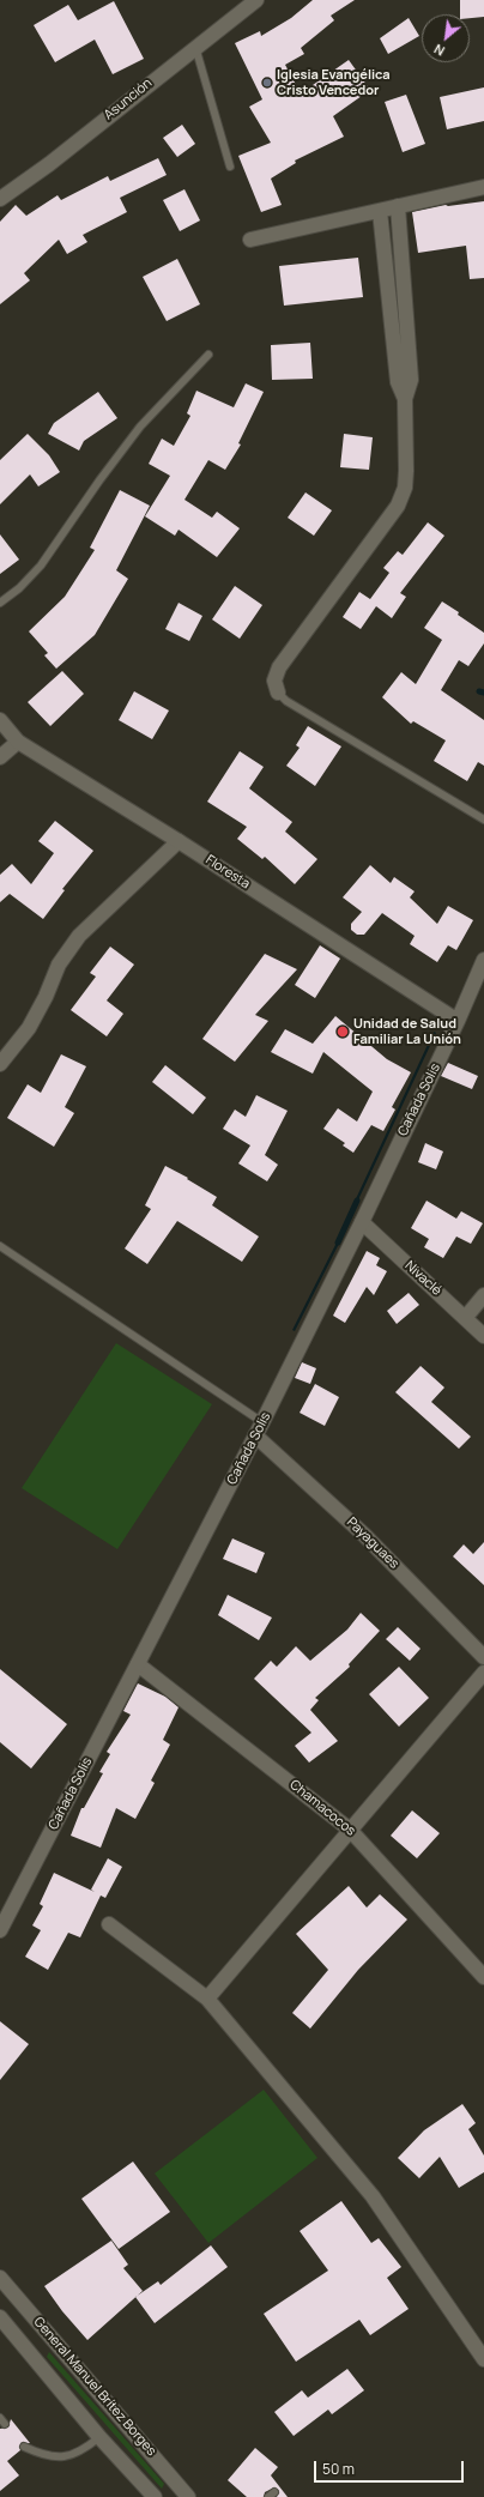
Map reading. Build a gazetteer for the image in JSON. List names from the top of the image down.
{
  "streets": {
    "street": [
      "Asunción",
      "Floresta",
      "Cañada Solis",
      "Nivaclé",
      "Payaguaes",
      "Chamacocos",
      "General Manuel Brítez Borges"
    ]
  },
  "crossings": [
    ["Floresta", "Cañada Solis"],
    ["Cañada Solis", "Nivaclé"],
    ["Cañada Solis", "Payaguaes"],
    ["Cañada Solis", "Chamacocos"]
  ],
  "places": ["Iglesia Evangélica Cristo Vencedor", "Unidad de Salud Familiar La Unión"],
  "scale_bar": "50 m",
  "north": "bottom left"
}
